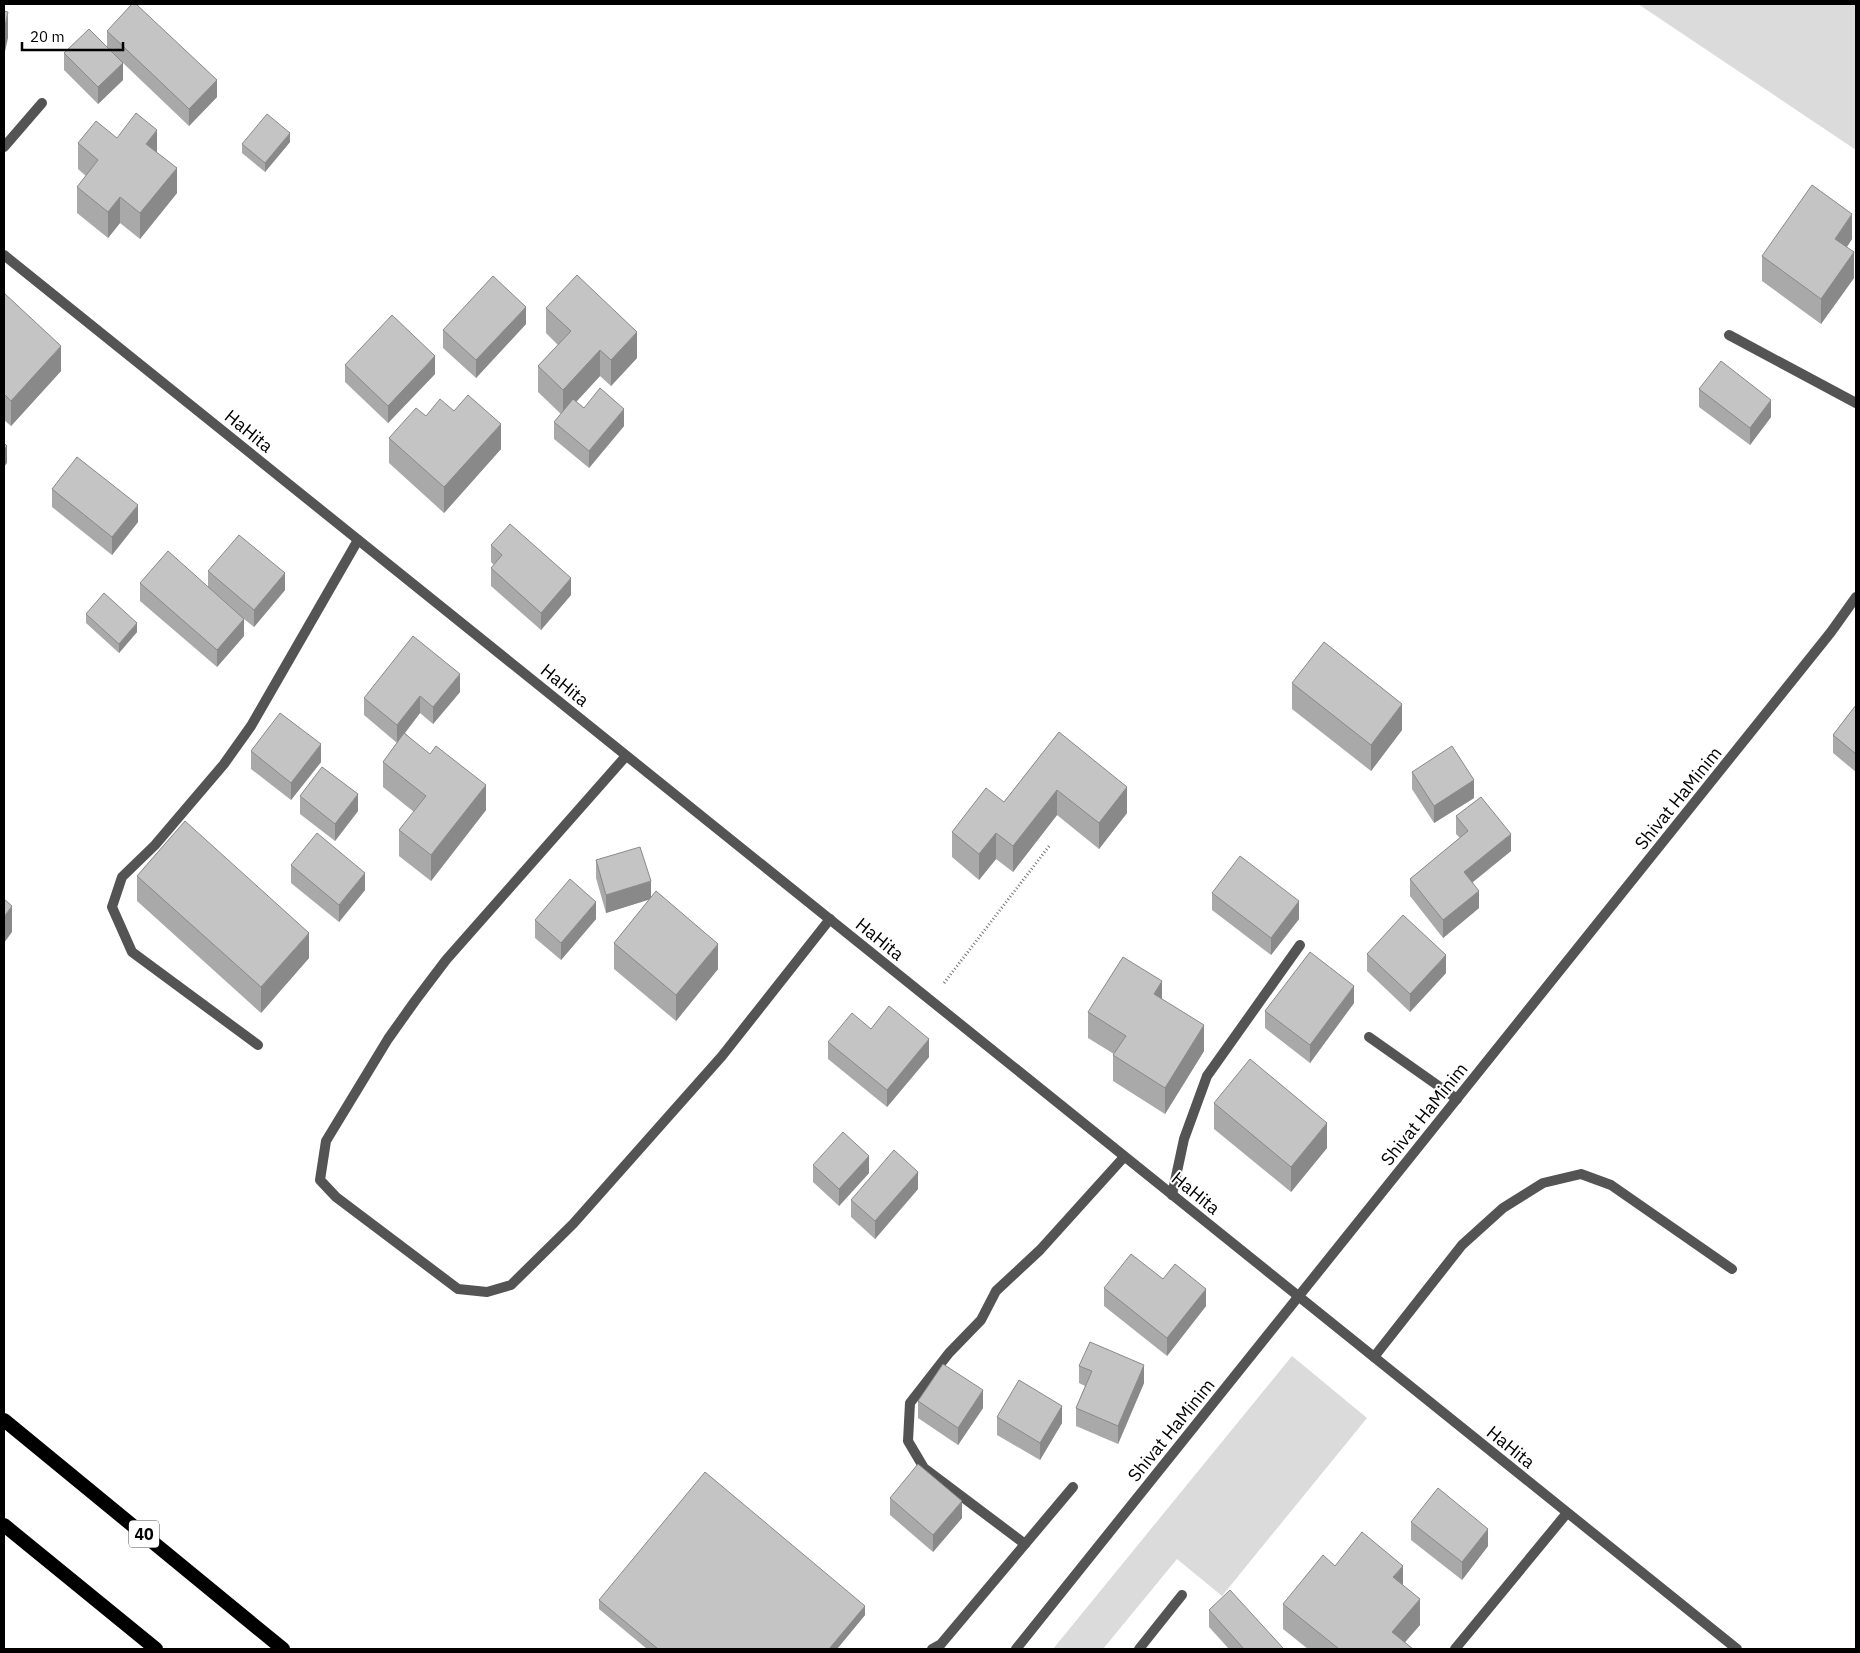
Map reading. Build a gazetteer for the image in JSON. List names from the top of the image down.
{
  "streets": {
    "highway": ["40"],
    "street": ["HaHita", "Shivat HaMinim"]
  },
  "crossings": [
    ["HaHita", "Shivat HaMinim"]
  ],
  "scale_bar": "20 m"
}
